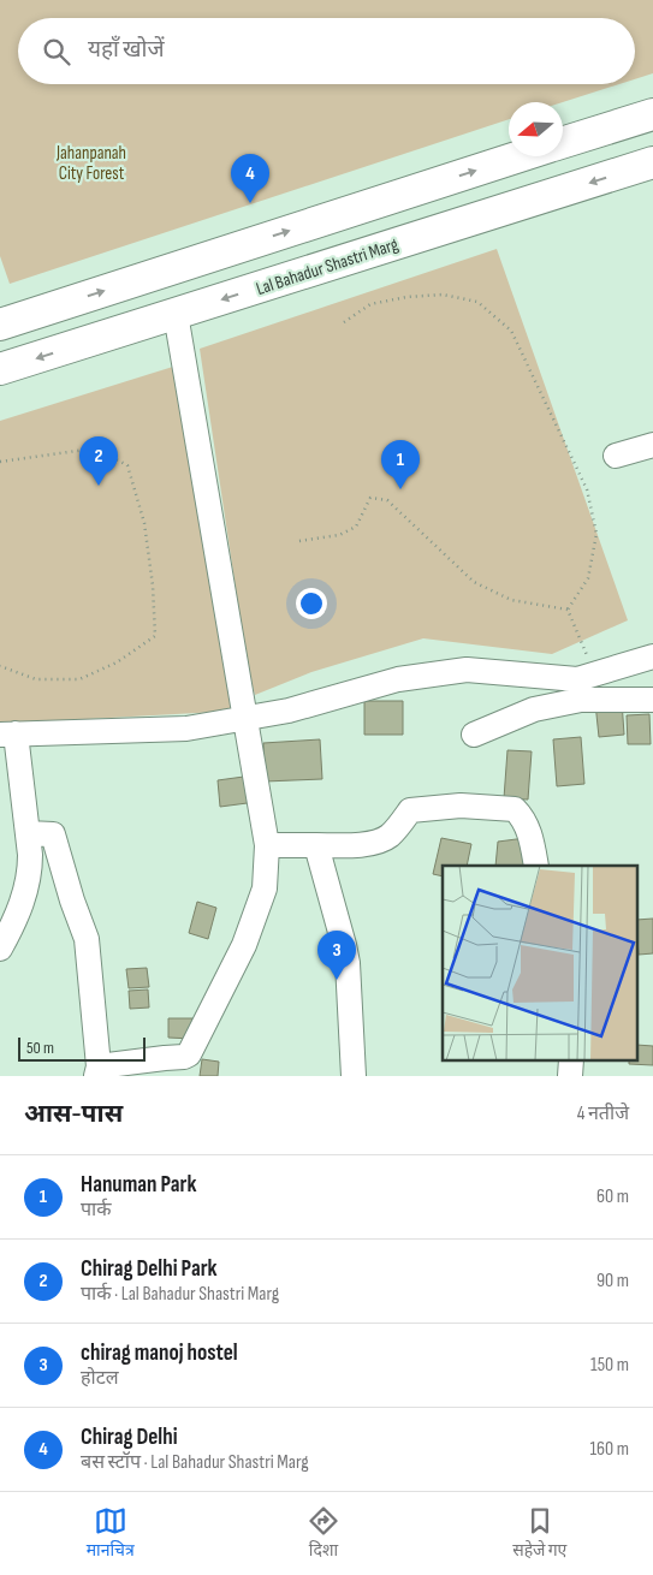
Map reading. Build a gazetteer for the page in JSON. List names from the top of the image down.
{
  "streets": {
    "main road": ["Lal Bahadur Shastri Marg"]
  },
  "parks": ["Jahanpanah City Forest"],
  "scale_bar": "50 m",
  "north": "left",
  "page": {
    "search": "यहाँ खोजें",
    "pins": [
      "4",
      "2",
      "1",
      "3"
    ],
    "scale": "50 m",
    "heading": ["आस-पास", "4 नतीजे"],
    "list": [
      {
        "mark": "1",
        "name": "Hanuman Park",
        "note": "पार्क",
        "value": "60 m"
      },
      {
        "mark": "2",
        "name": "Chirag Delhi Park",
        "note": "पार्क · Lal Bahadur Shastri Marg",
        "value": "90 m"
      },
      {
        "mark": "3",
        "name": "chirag manoj hostel",
        "note": "होटल",
        "value": "150 m"
      },
      {
        "mark": "4",
        "name": "Chirag Delhi",
        "note": "बस स्टॉप · Lal Bahadur Shastri Marg",
        "value": "160 m"
      }
    ],
    "nav": ["मानचित्र", "दिशा", "सहेजे गए"]
  }
}
